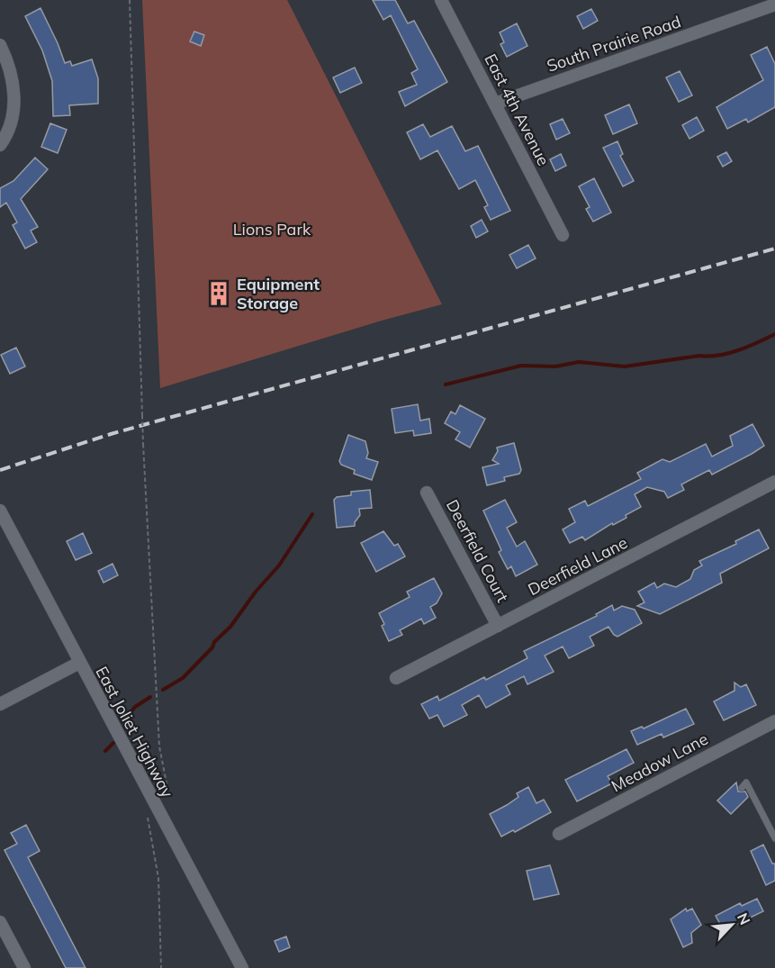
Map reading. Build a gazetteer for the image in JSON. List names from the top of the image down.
{
  "streets": {
    "street": [
      "South Prairie Road",
      "East 4th Avenue",
      "Deerfield Court",
      "Deerfield Lane",
      "East Joliet Highway",
      "Meadow Lane"
    ]
  },
  "crossings": [
    ["South Prairie Road", "East 4th Avenue"],
    ["Deerfield Court", "Deerfield Lane"]
  ],
  "parks": ["Lions Park"],
  "places": {
    "building": ["Equipment Storage"]
  },
  "north": "top right"
}
